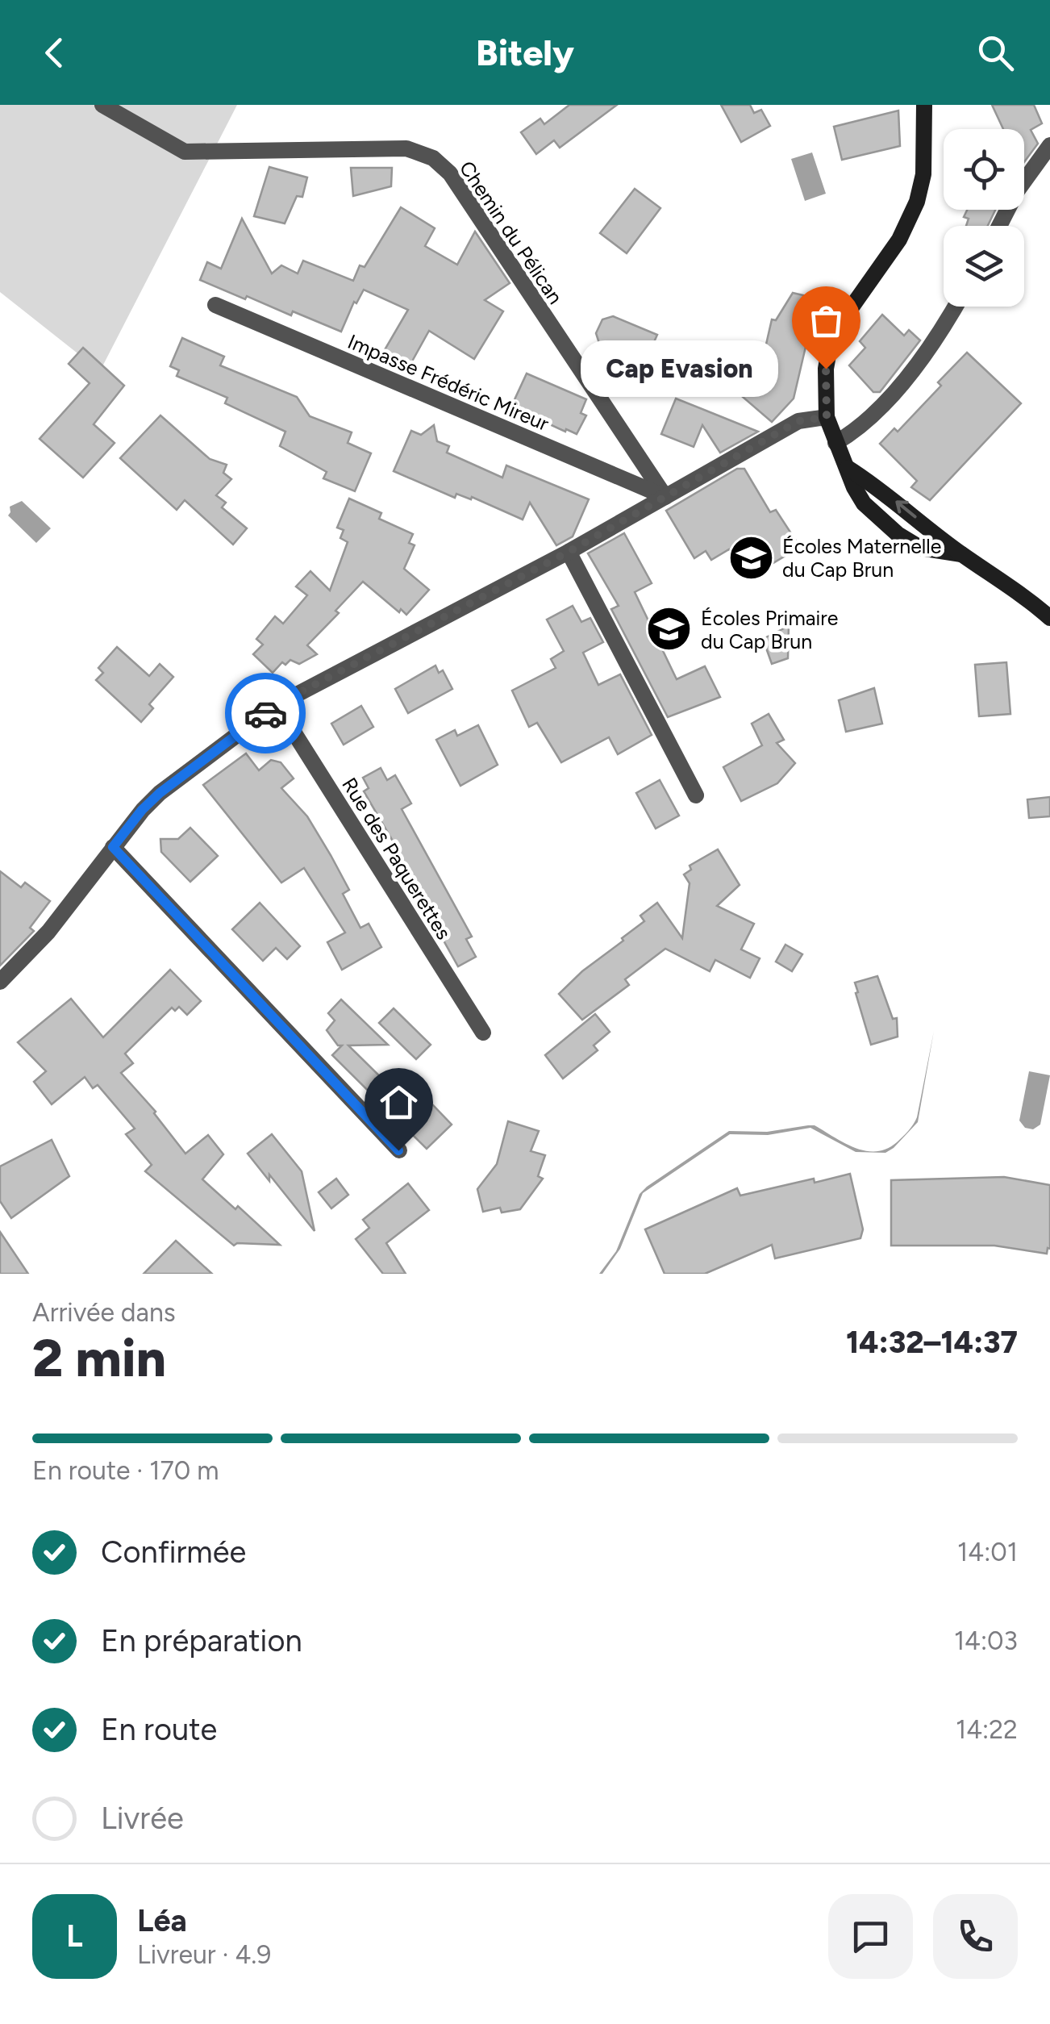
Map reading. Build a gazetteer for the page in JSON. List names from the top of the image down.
{
  "streets": {
    "street": ["Chemin du Pélican", "Impasse Frédéric Mireur", "Rue des Paquerettes"]
  },
  "crossings": [
    ["Chemin du Pélican", "Impasse Frédéric Mireur"]
  ],
  "places": {
    "other": ["Cap Evasion"],
    "school or university": ["Écoles Maternelle du Cap Brun", "Écoles Primaire du Cap Brun"]
  },
  "page": {
    "header": "Bitely",
    "bubble": "Cap Evasion",
    "heading": ["2 min", "Arrivée dans", "14:32–14:37"],
    "panel": ["Léa", "Livreur · 4.9"],
    "bar": "En route · 170 m",
    "list": [
      ["Confirmée", "14:01"],
      ["En préparation", "14:03"],
      ["En route", "14:22"],
      "Livrée"
    ],
    "round": "L"
  }
}
